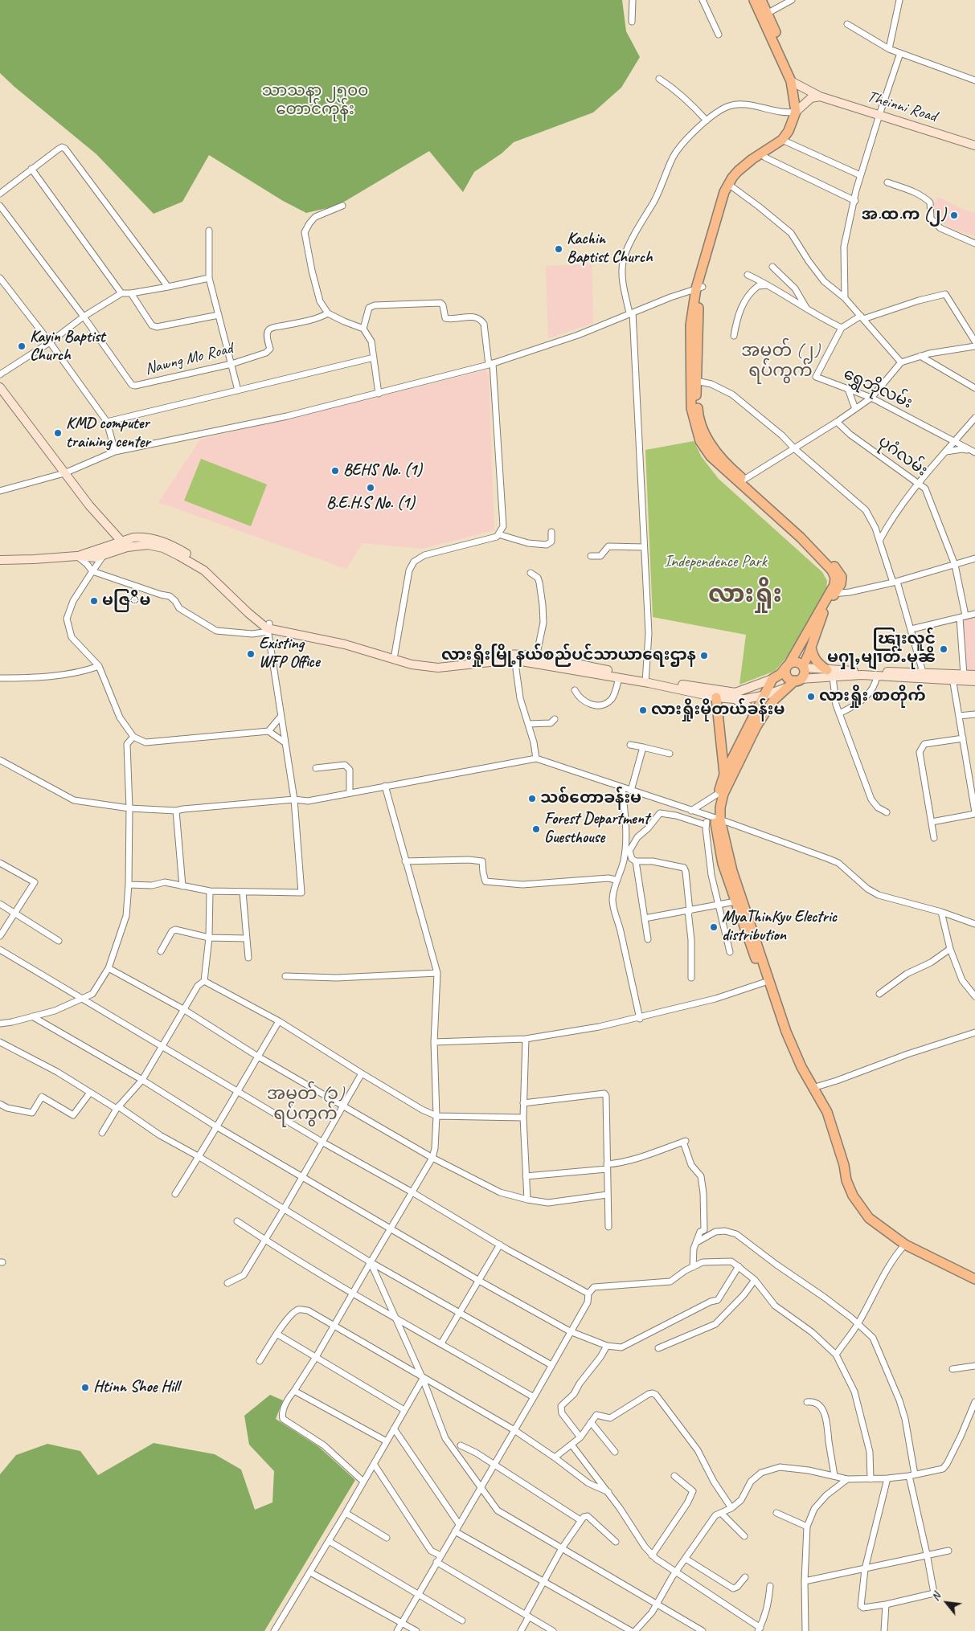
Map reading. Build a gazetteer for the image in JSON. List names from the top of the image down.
{
  "streets": {
    "main road": ["Theinni Road"],
    "street": ["Nawng Mo Road", "ရွှေဘိုလမ်း", "ပုဂံလမ်း"]
  },
  "districts": ["အမှတ် (၂) ရပ်ကွက်", "လားရှိုး", "အမှတ် (၁) ရပ်ကွက်"],
  "parks": ["သာသနာ ၂၅၀၀ တောင်ကုန်း", "Independence Park"],
  "places": [
    "အ.ထ.က (၂)",
    "Kachin Baptist Church",
    "Kayin Baptist Church",
    "KMD computer training center",
    "BEHS No. (1)",
    "B.E.H.S No. (1)",
    "မဇြ်ိမ",
    "ၽြႃးလူင် မႁႃႇမျၢတ်ႉမုၼိ",
    "Existing WFP Office",
    "လားရှိုးမြို့နယ်စည်ပင်သာယာရေးဌာန",
    "လားရှိုး စာတိုက်",
    "လားရှိုးမိုတယ်ခန်းမ",
    "သစ်တောခန်းမ",
    "Forest Department Guesthouse",
    "MyaThinKyu Electric distribution",
    "Htinn Shoe Hill"
  ],
  "north": "top left"
}
